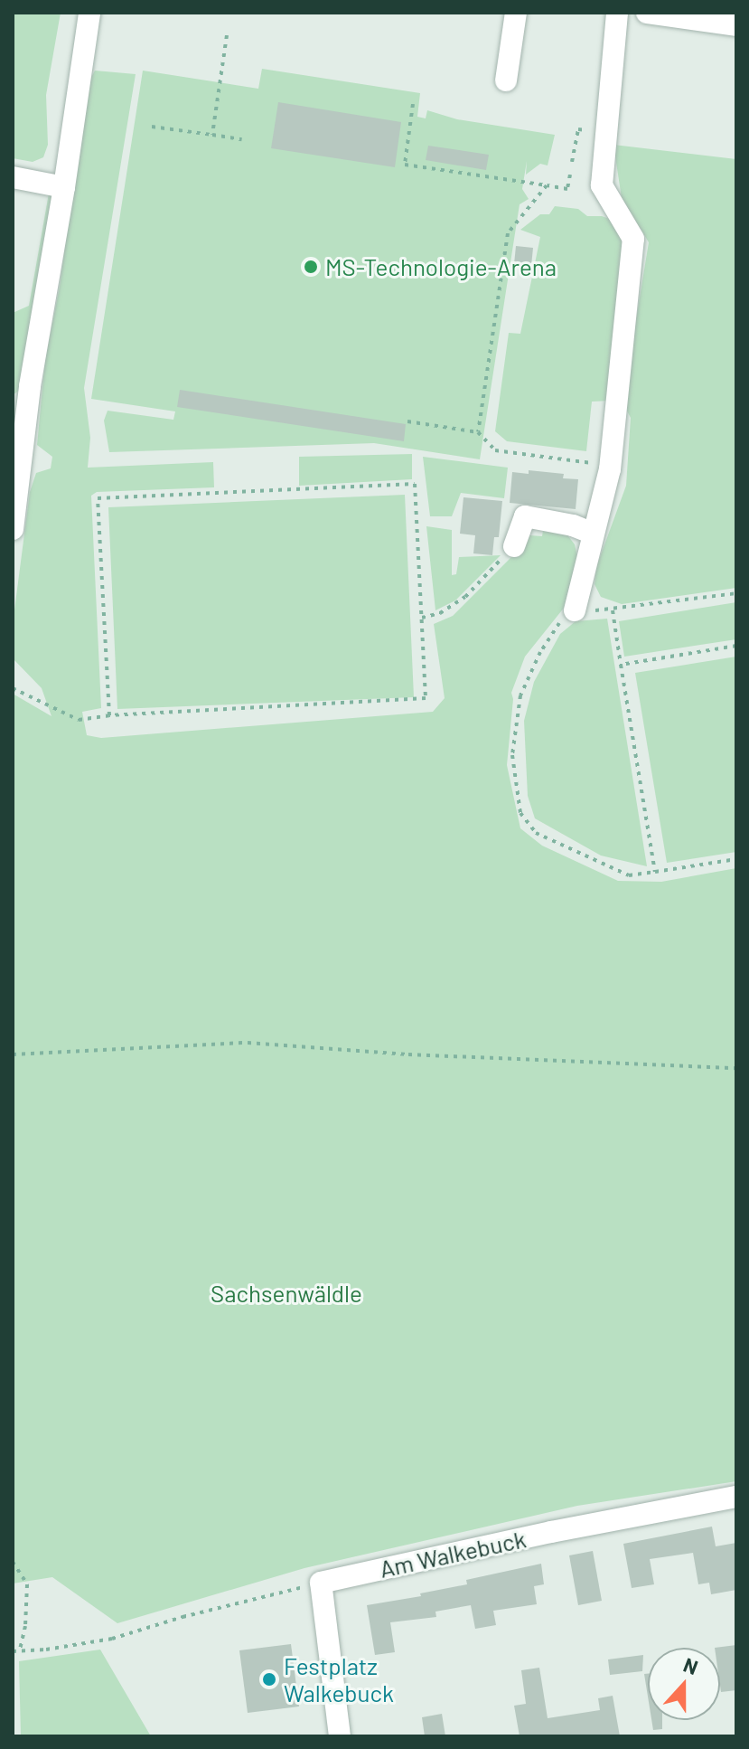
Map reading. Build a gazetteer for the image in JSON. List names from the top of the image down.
{
  "streets": {
    "street": ["Am Walkebuck"]
  },
  "parks": ["Sachsenwäldle"],
  "places": ["MS-Technologie-Arena", "Festplatz Walkebuck"],
  "north": "top"
}
